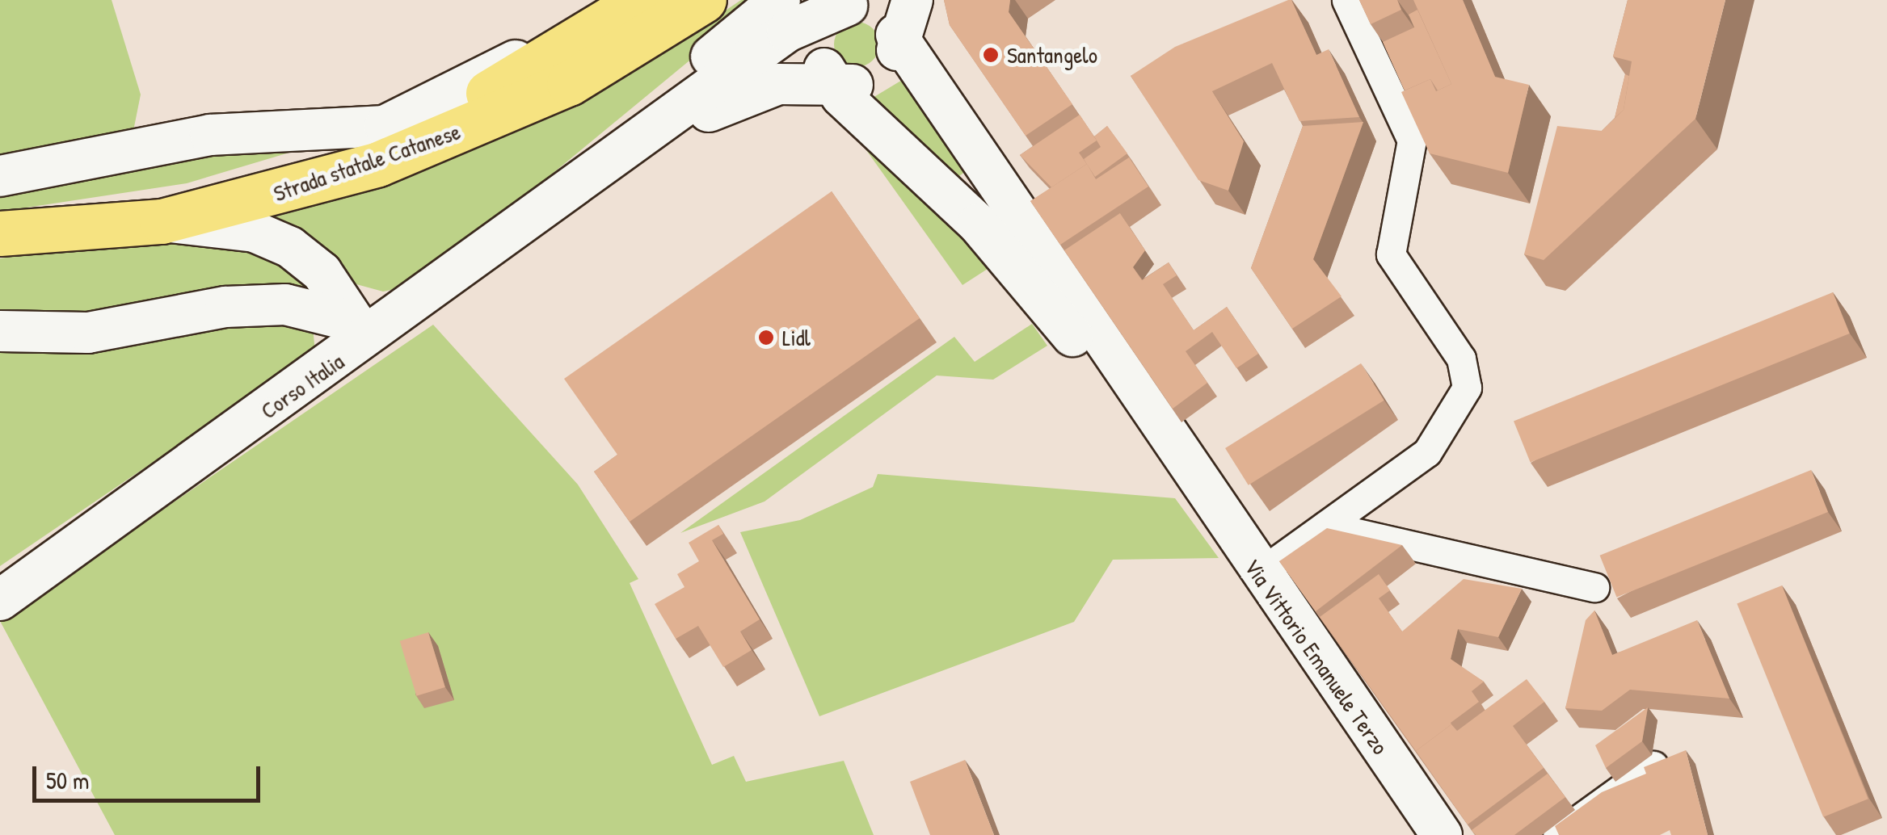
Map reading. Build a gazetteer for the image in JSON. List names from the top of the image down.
{
  "streets": {
    "main road": ["Strada statale Catanese", "Corso Italia", "Via Vittorio Emanuele Terzo"]
  },
  "places": ["Santangelo", "Lidl"],
  "scale_bar": "50 m"
}
